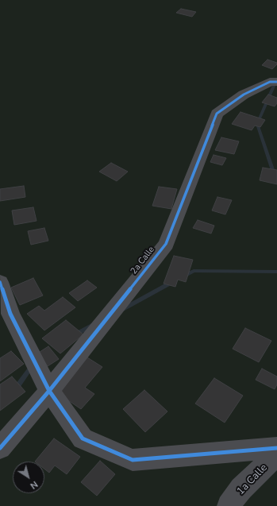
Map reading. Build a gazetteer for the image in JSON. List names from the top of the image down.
{
  "streets": {
    "street": ["2a Calle", "1a Calle"]
  },
  "north": "bottom right"
}
